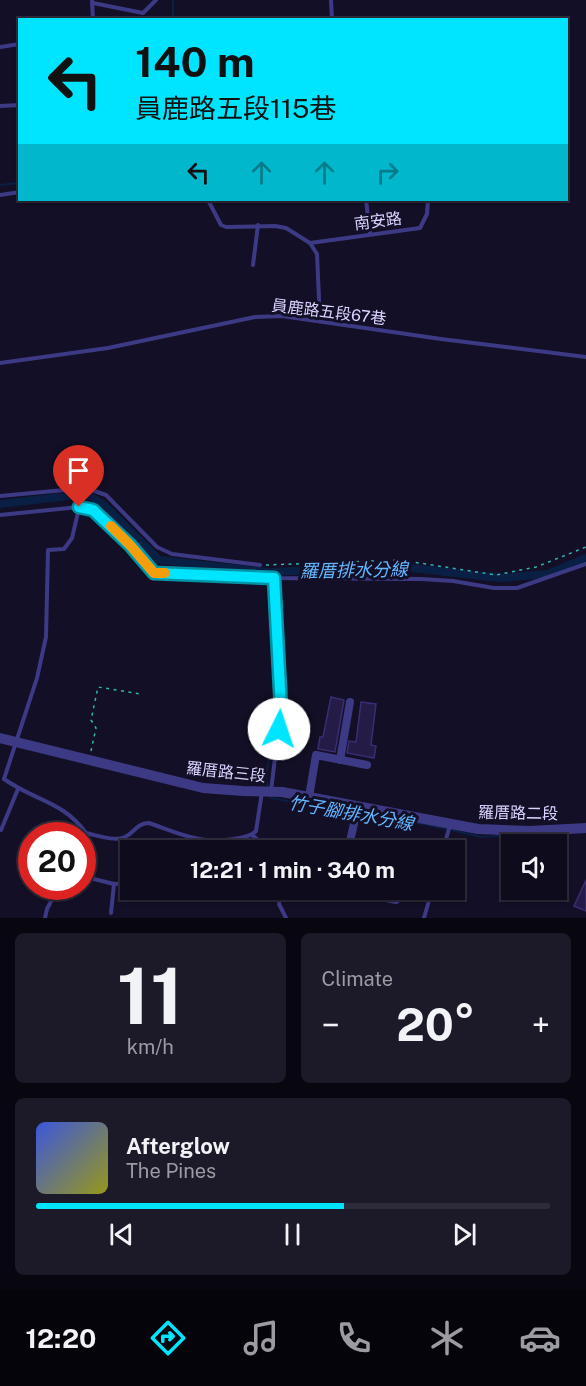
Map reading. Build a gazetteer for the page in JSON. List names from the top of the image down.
{
  "streets": {
    "street": ["羅厝路三段", "羅厝路二段"],
    "lane": ["南安路", "員鹿路五段67巷"]
  },
  "crossings": [
    ["羅厝路三段", "羅厝路二段"]
  ],
  "water": ["羅厝排水分線", "竹子腳排水分線"],
  "page": {
    "turn": ["140 m", "員鹿路五段115巷"],
    "limit": "20",
    "trip": "12:21 · 1 min · 340 m",
    "tile": [
      ["11", "km/h"],
      "Climate"
    ],
    "heat": ["−", "20°", "+"],
    "song": ["Afterglow", "The Pines"],
    "tabs": "12:20"
  }
}
